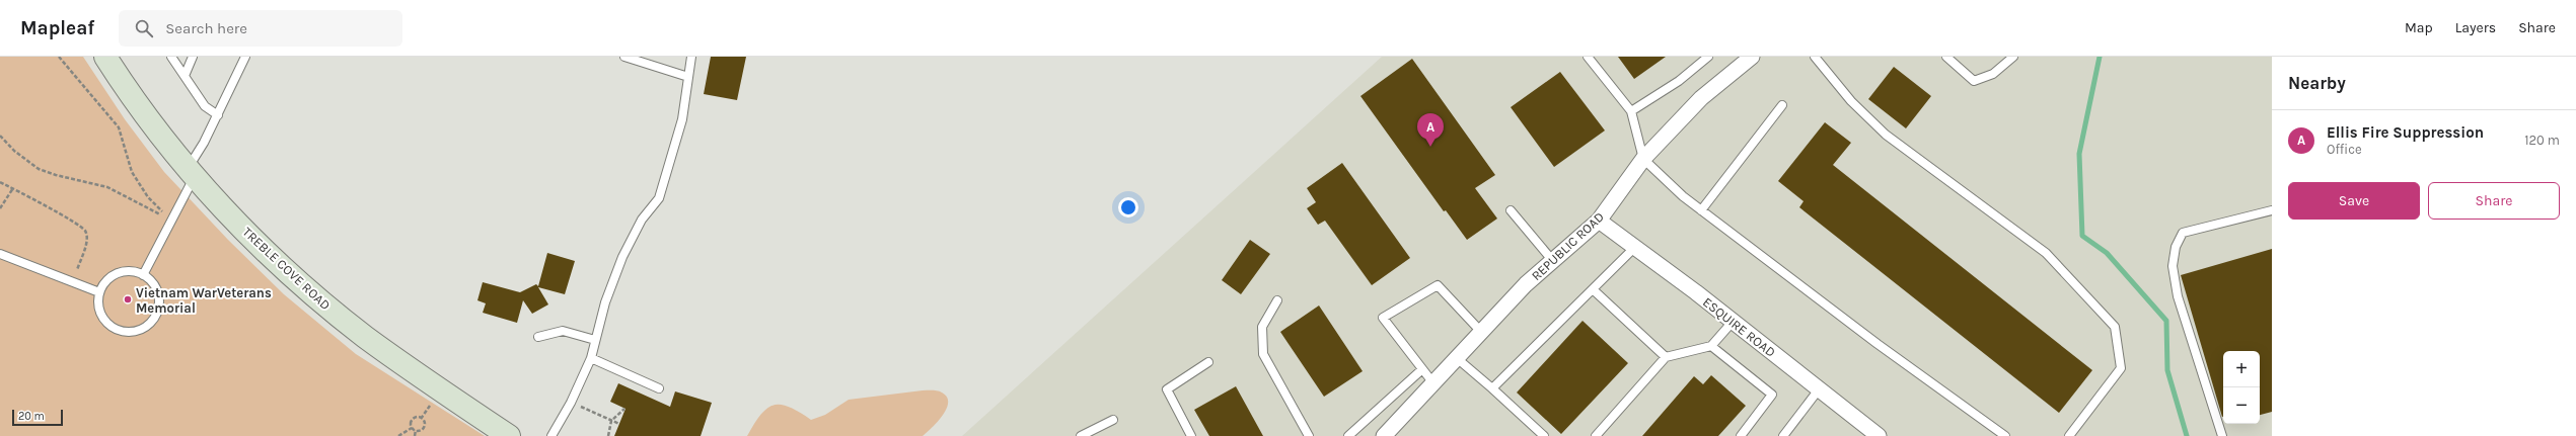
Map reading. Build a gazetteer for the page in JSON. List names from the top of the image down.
{
  "streets": {
    "main road": ["TREBLE COVE ROAD"],
    "street": ["REPUBLIC ROAD", "ESQUIRE ROAD"]
  },
  "crossings": [
    ["REPUBLIC ROAD", "ESQUIRE ROAD"]
  ],
  "places": ["Vietnam WarVeterans Memorial"],
  "scale_bar": "20 m",
  "page": {
    "header": "Mapleaf",
    "search": "Search here",
    "nav": ["Map", "Layers", "Share"],
    "heading": "Nearby",
    "list": [
      {
        "mark": "A",
        "name": "Ellis Fire Suppression",
        "note": "Office",
        "value": "120 m"
      }
    ],
    "pins": "A",
    "buttons": ["Save", "Share"],
    "map_buttons": ["+", "−"],
    "scale": "20 m"
  }
}
